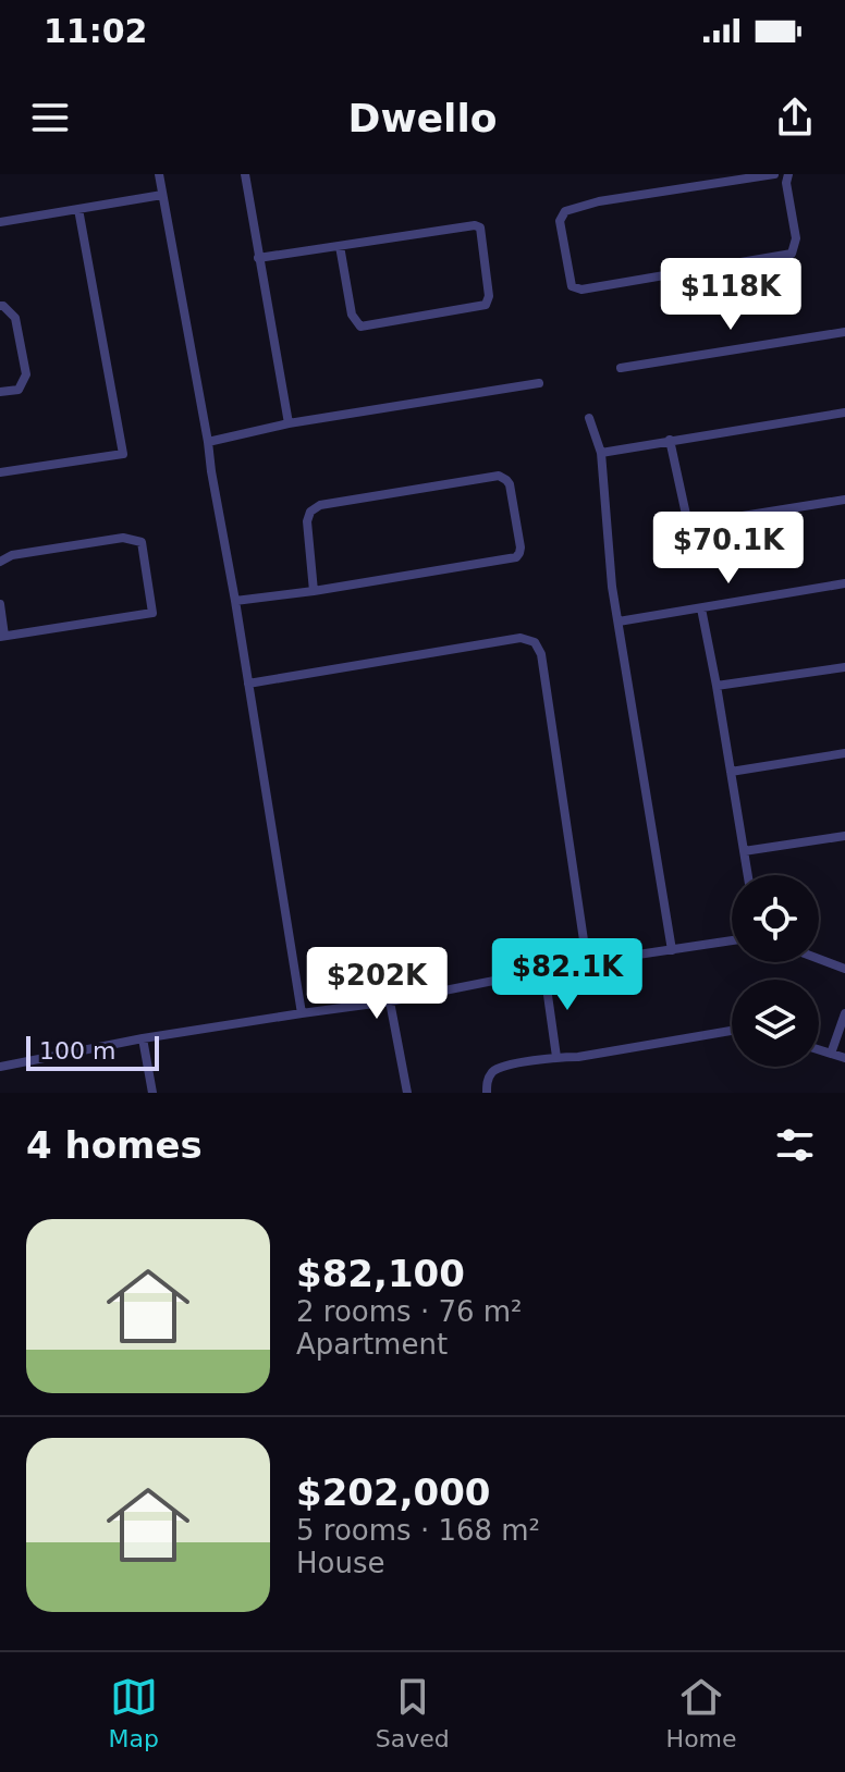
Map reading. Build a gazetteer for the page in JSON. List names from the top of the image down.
{
  "scale_bar": "100 m",
  "page": {
    "status": "11:02",
    "header": "Dwello",
    "price": [
      "$118K",
      "$70.1K",
      "$82.1K",
      "$202K"
    ],
    "scale": "100 m",
    "heading": "4 homes",
    "list": [
      {
        "name": "$82,100",
        "note": "2 rooms · 76 m² · Apartment"
      },
      {
        "name": "$202,000",
        "note": "5 rooms · 168 m² · House"
      }
    ],
    "tabs": ["Map", "Saved", "Home"]
  }
}
